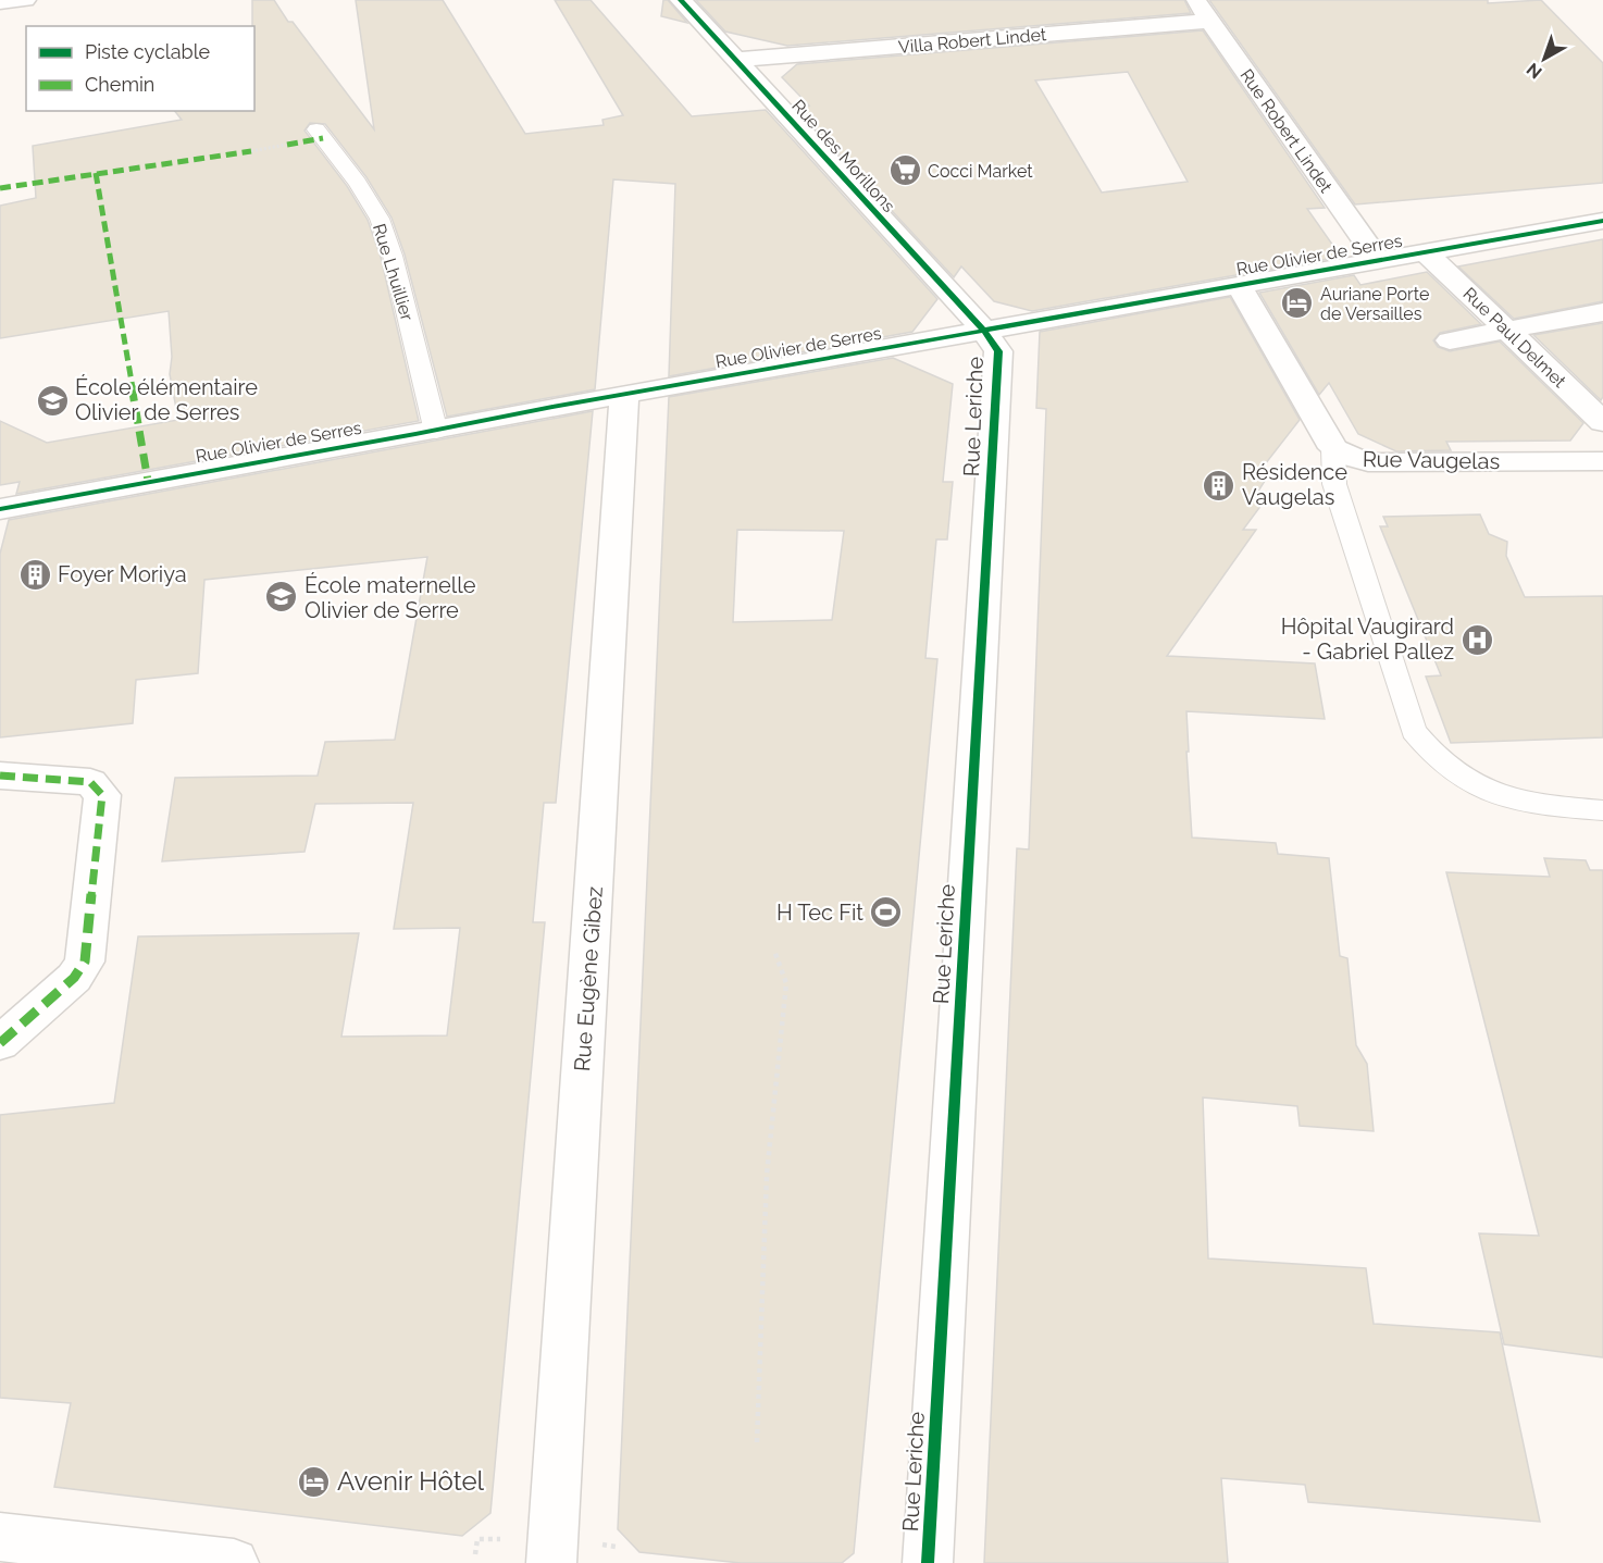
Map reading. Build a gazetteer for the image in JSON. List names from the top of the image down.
{
  "streets": {
    "street": [
      "Villa Robert Lindet",
      "Rue Robert Lindet",
      "Rue des Morillons",
      "Rue Olivier de Serres",
      "Rue Paul Delmet",
      "Rue Leriche",
      "Rue Vaugelas",
      "Rue Eugène Gibez"
    ],
    "lane": ["Rue Lhuillier"]
  },
  "crossings": [
    ["Villa Robert Lindet", "Rue Robert Lindet"],
    ["Villa Robert Lindet", "Rue des Morillons"],
    ["Rue Robert Lindet", "Rue Olivier de Serres"],
    ["Rue des Morillons", "Rue Olivier de Serres"],
    ["Rue des Morillons", "Rue Leriche"],
    ["Rue Olivier de Serres", "Rue Lhuillier"],
    ["Rue Olivier de Serres", "Rue Paul Delmet"],
    ["Rue Olivier de Serres", "Rue Leriche"],
    ["Rue Olivier de Serres", "Rue Vaugelas"],
    ["Rue Olivier de Serres", "Rue Eugène Gibez"]
  ],
  "places": {
    "supermarket": ["Cocci Market"],
    "hotel": ["Auriane Porte de Versailles", "Avenir Hôtel"],
    "school or university": ["École élémentaire Olivier de Serres", "École maternelle Olivier de Serre"],
    "building": ["Résidence Vaugelas", "Foyer Moriya"],
    "hospital": ["Hôpital Vaugirard - Gabriel Pallez"],
    "sports": ["H Tec Fit"]
  },
  "legend": ["Piste cyclable", "Chemin"],
  "north": "bottom left"
}
